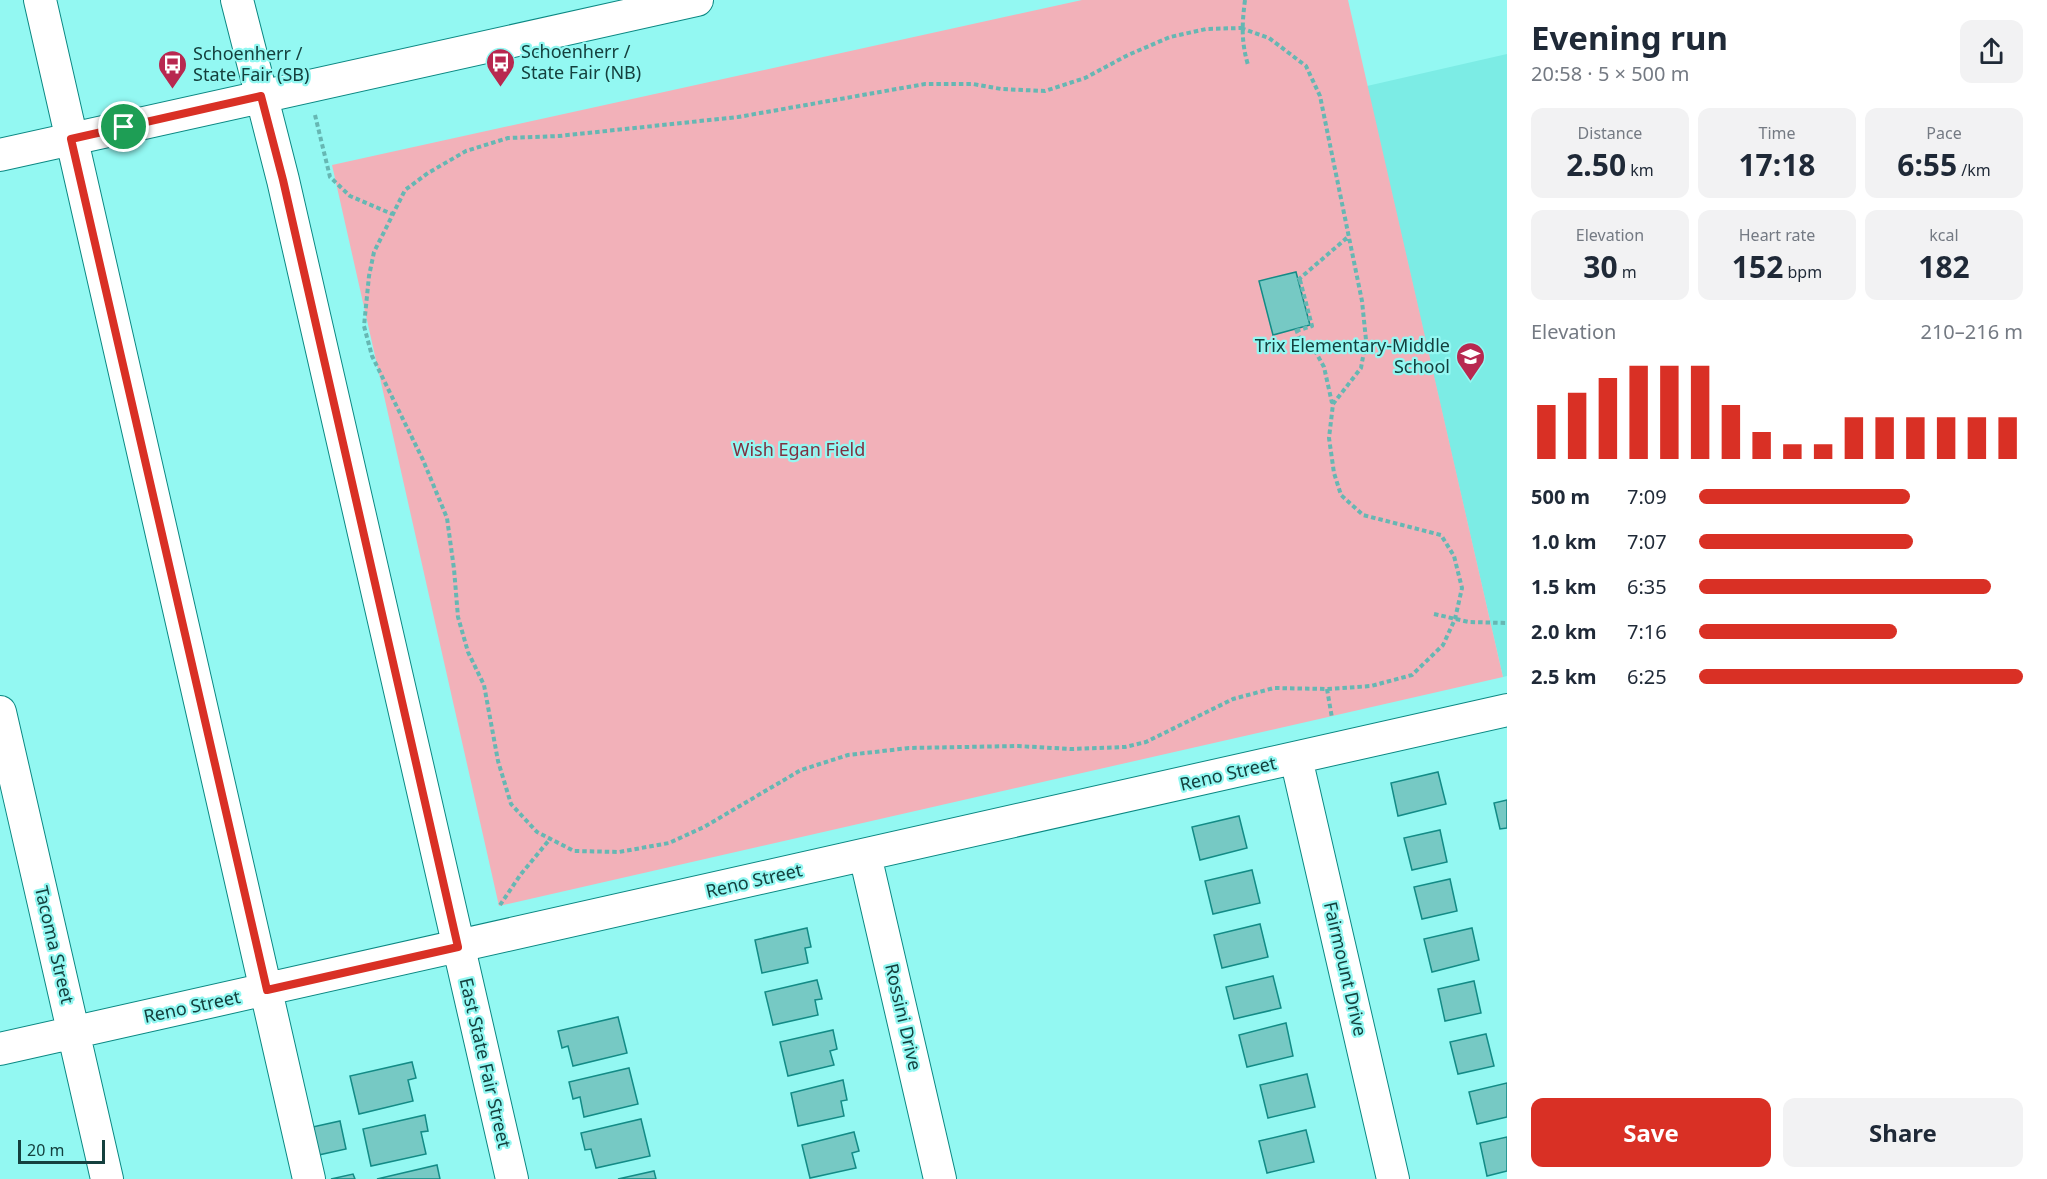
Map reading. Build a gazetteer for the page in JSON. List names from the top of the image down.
{
  "streets": {
    "street": [
      "Reno Street",
      "Tacoma Street",
      "Fairmount Drive",
      "Rossini Drive",
      "East State Fair Street"
    ]
  },
  "crossings": [
    ["Reno Street", "Tacoma Street"],
    ["Reno Street", "Fairmount Drive"],
    ["Reno Street", "Rossini Drive"],
    ["Reno Street", "East State Fair Street"]
  ],
  "parks": ["Wish Egan Field"],
  "places": {
    "bus stop": ["Schoenherr / State Fair (NB)", "Schoenherr / State Fair (SB)"],
    "school or university": ["Trix Elementary-Middle School"]
  },
  "scale_bar": "20 m",
  "page": {
    "heading": ["Evening run", "20:58 · 5 × 500 m"],
    "stats": [
      ["Distance", "2.50 km"],
      ["Time", "17:18"],
      ["Pace", "6:55 /km"],
      ["Elevation", "30 m"],
      ["Heart rate", "152 bpm"],
      ["kcal", "182"]
    ],
    "chart": ["Elevation", "210–216 m"],
    "list": [
      {
        "name": "500 m",
        "note": "7:09"
      },
      {
        "name": "1.0 km",
        "note": "7:07"
      },
      {
        "name": "1.5 km",
        "note": "6:35"
      },
      {
        "name": "2.0 km",
        "note": "7:16"
      },
      {
        "name": "2.5 km",
        "note": "6:25"
      }
    ],
    "buttons": ["Save", "Share"],
    "scale": "20 m"
  }
}
